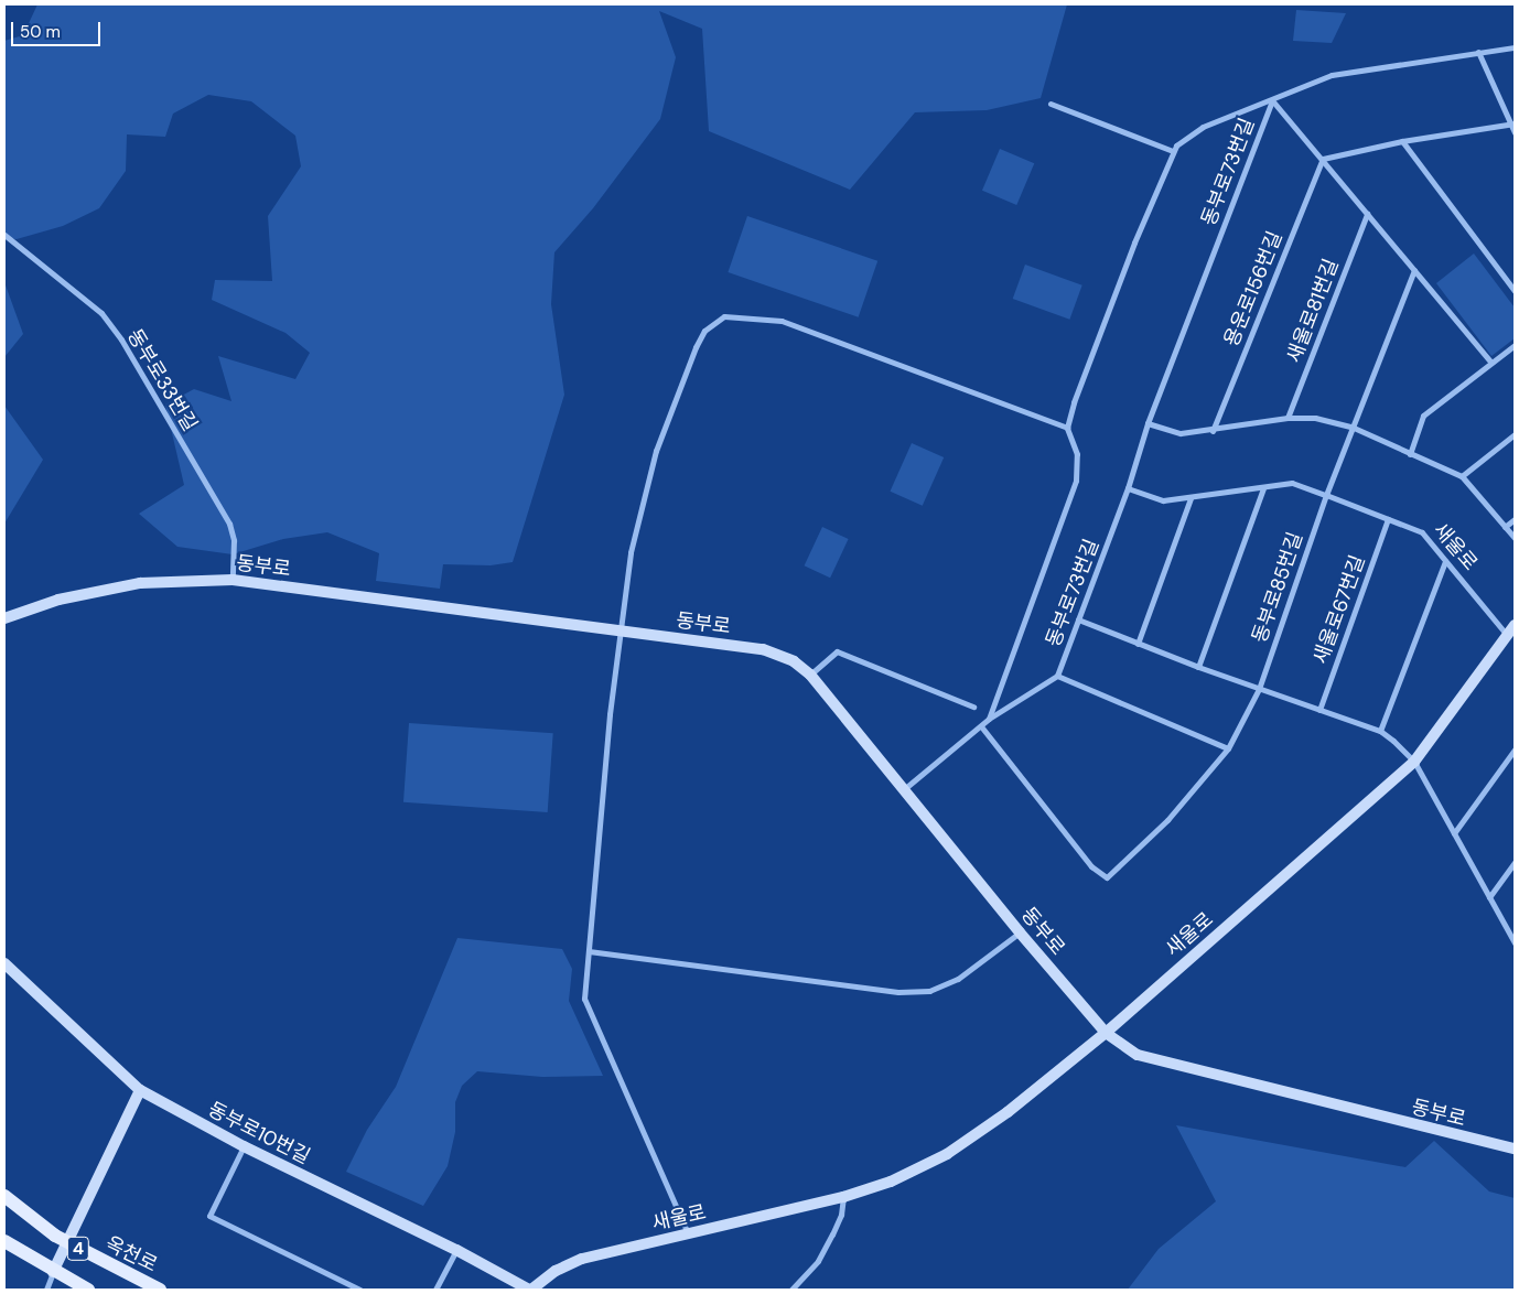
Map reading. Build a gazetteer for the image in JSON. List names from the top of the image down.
{
  "streets": {
    "main road": [
      "새울로",
      "동부로",
      "동부로10번길",
      "4",
      "옥천로"
    ],
    "street": [
      "동부로73번길",
      "용운로156번길",
      "새울로81번길",
      "동부로33번길",
      "동부로85번길",
      "새울로67번길"
    ]
  },
  "crossings": [
    ["동부로73번길", "동부로"],
    ["동부로73번길", "동부로85번길"],
    ["동부로33번길", "동부로"],
    ["새울로", "동부로"],
    ["새울로", "동부로85번길"],
    ["새울로", "새울로67번길"],
    ["새울로", "동부로10번길"]
  ],
  "scale_bar": "50 m"
}
